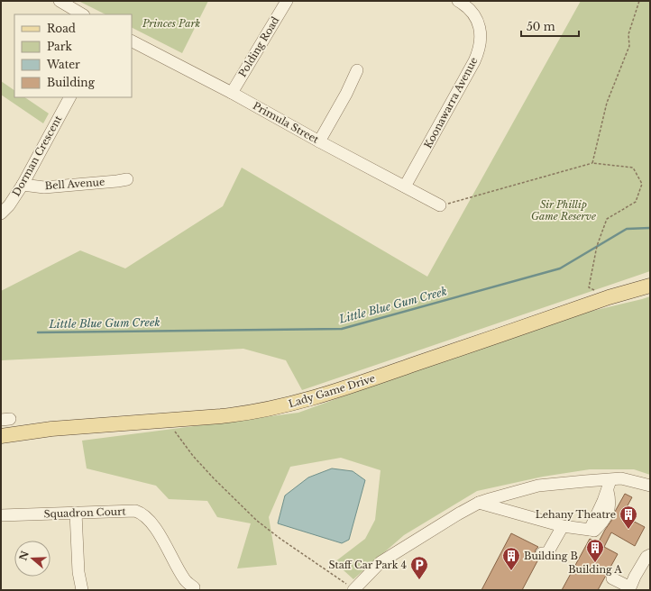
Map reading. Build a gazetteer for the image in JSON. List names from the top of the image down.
{
  "streets": {
    "main road": ["Lady Game Drive"],
    "street": [
      "Polding Road",
      "Koonawarra Avenue",
      "Primula Street",
      "Dorman Crescent",
      "Bell Avenue",
      "Squadron Court"
    ]
  },
  "crossings": [
    ["Polding Road", "Primula Street"],
    ["Koonawarra Avenue", "Primula Street"],
    ["Dorman Crescent", "Bell Avenue"]
  ],
  "water": ["Little Blue Gum Creek"],
  "parks": ["Princes Park", "Sir Phillip Game Reserve"],
  "places": {
    "building": ["Lehany Theatre", "Building A", "Building B"],
    "parking": ["Staff Car Park 4"]
  },
  "legend": [
    "Road",
    "Park",
    "Water",
    "Building"
  ],
  "scale_bar": "50 m",
  "north": "left"
}
